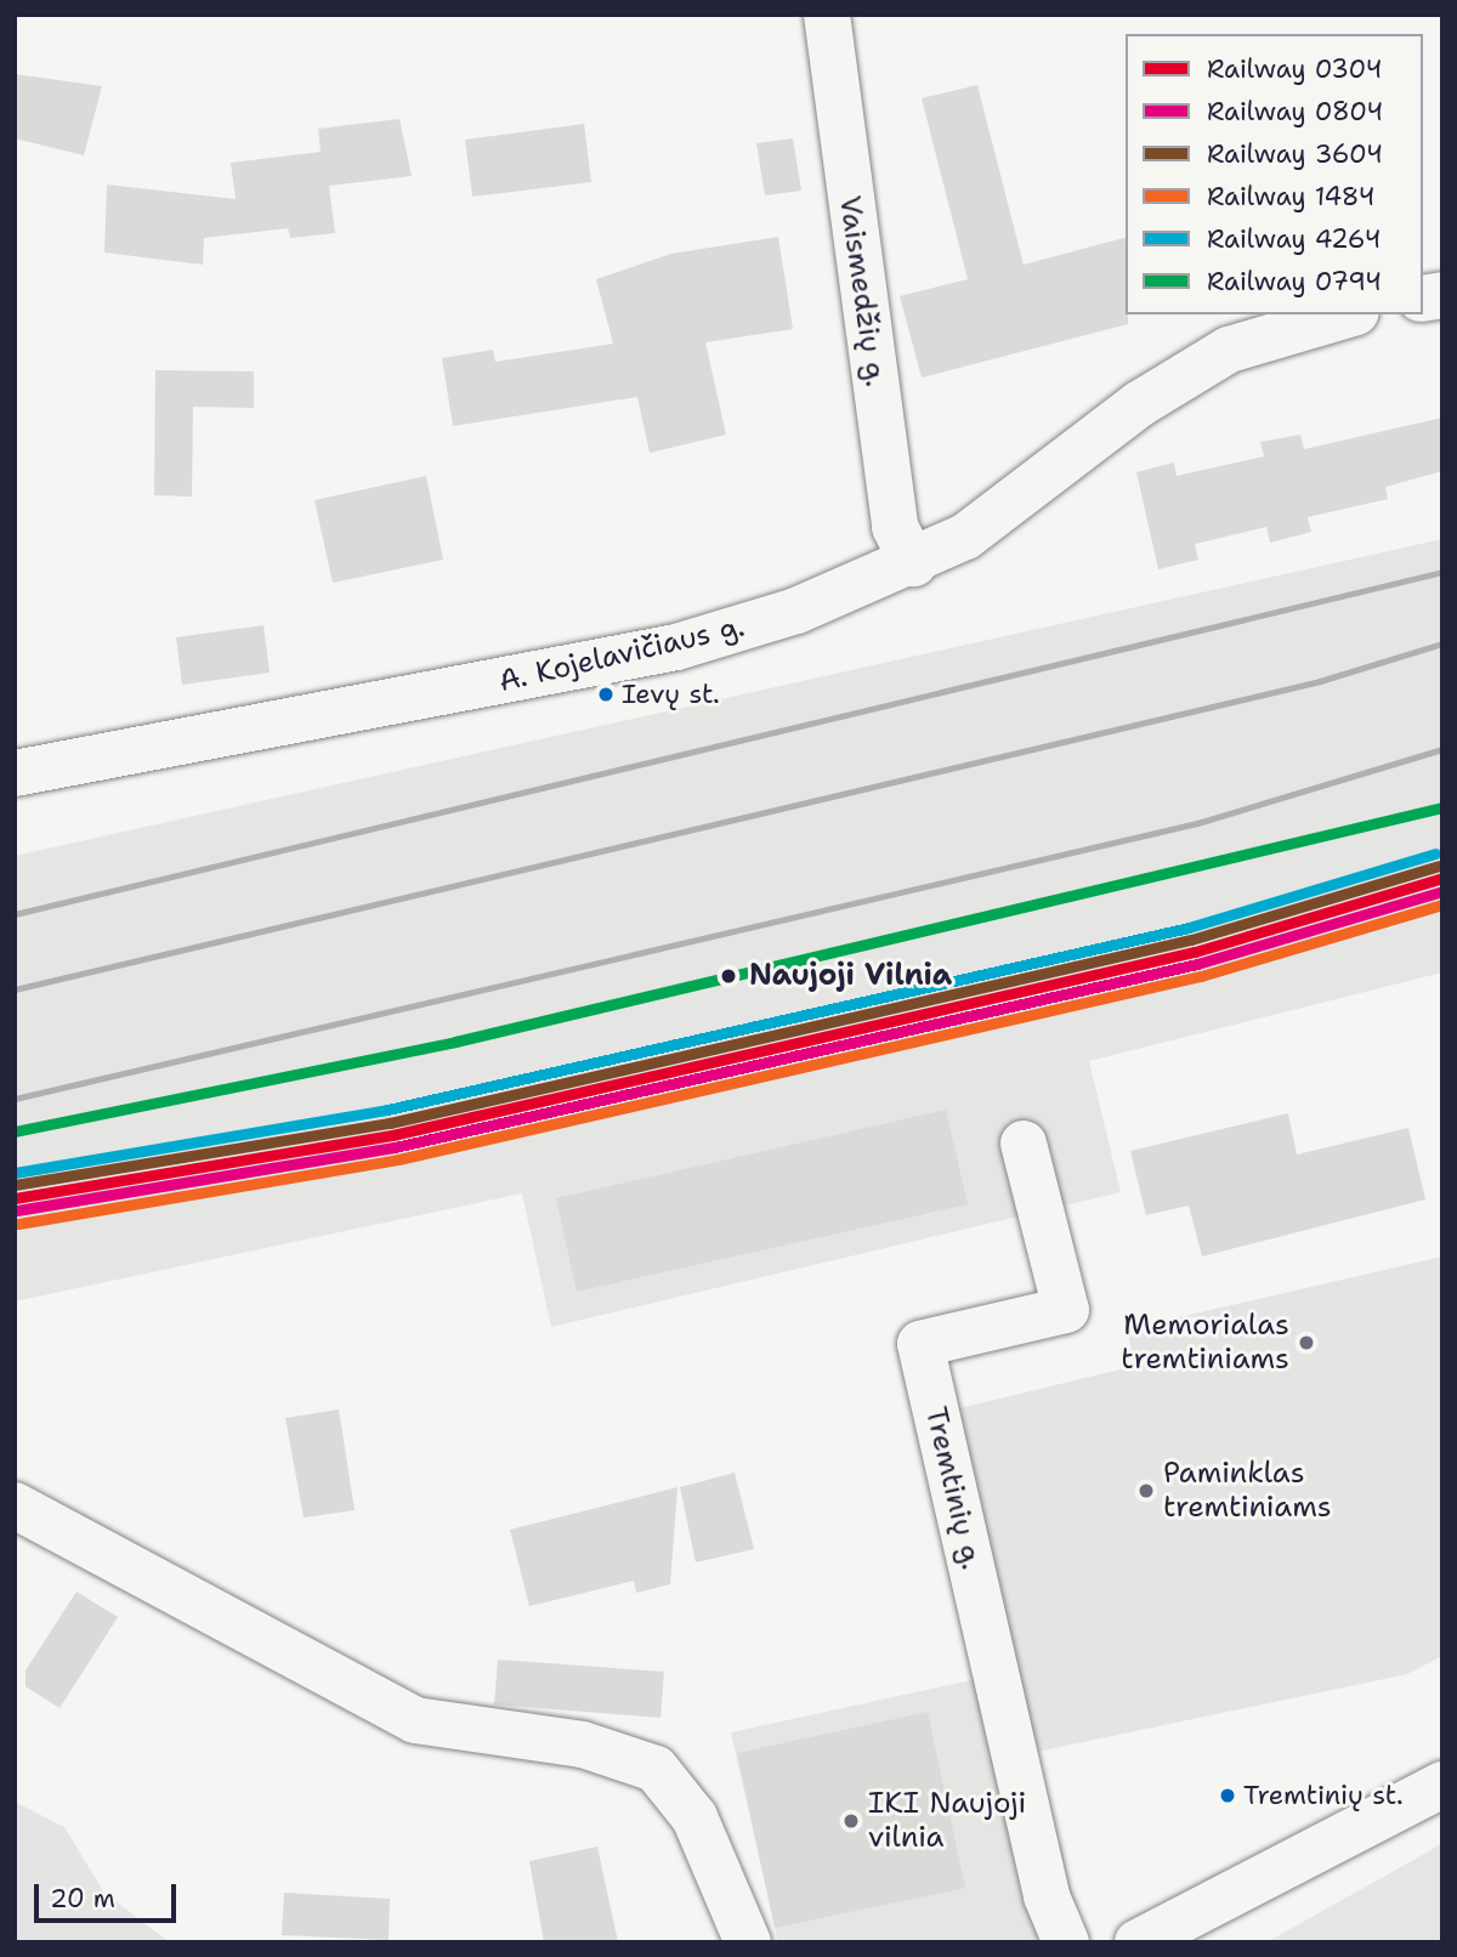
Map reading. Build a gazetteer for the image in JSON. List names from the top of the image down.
{
  "streets": {
    "street": ["Vaismedžių g.", "A. Kojelavičiaus g.", "Tremtinių g."]
  },
  "crossings": [
    ["Vaismedžių g.", "A. Kojelavičiaus g."]
  ],
  "places": [
    "Ievų st.",
    "Naujoji Vilnia",
    "Memorialas tremtiniams",
    "Paminklas tremtiniams",
    "Tremtinių st.",
    "IKI Naujoji vilnia"
  ],
  "lines": [
    "rail line 079Ч",
    "rail line 426Ч",
    "rail line 360Ч",
    "rail line 030Ч",
    "rail line 080Ч",
    "rail line 148Ч"
  ],
  "legend": [
    "Railway 030Ч",
    "Railway 080Ч",
    "Railway 360Ч",
    "Railway 148Ч",
    "Railway 426Ч",
    "Railway 079Ч"
  ],
  "scale_bar": "20 m"
}
